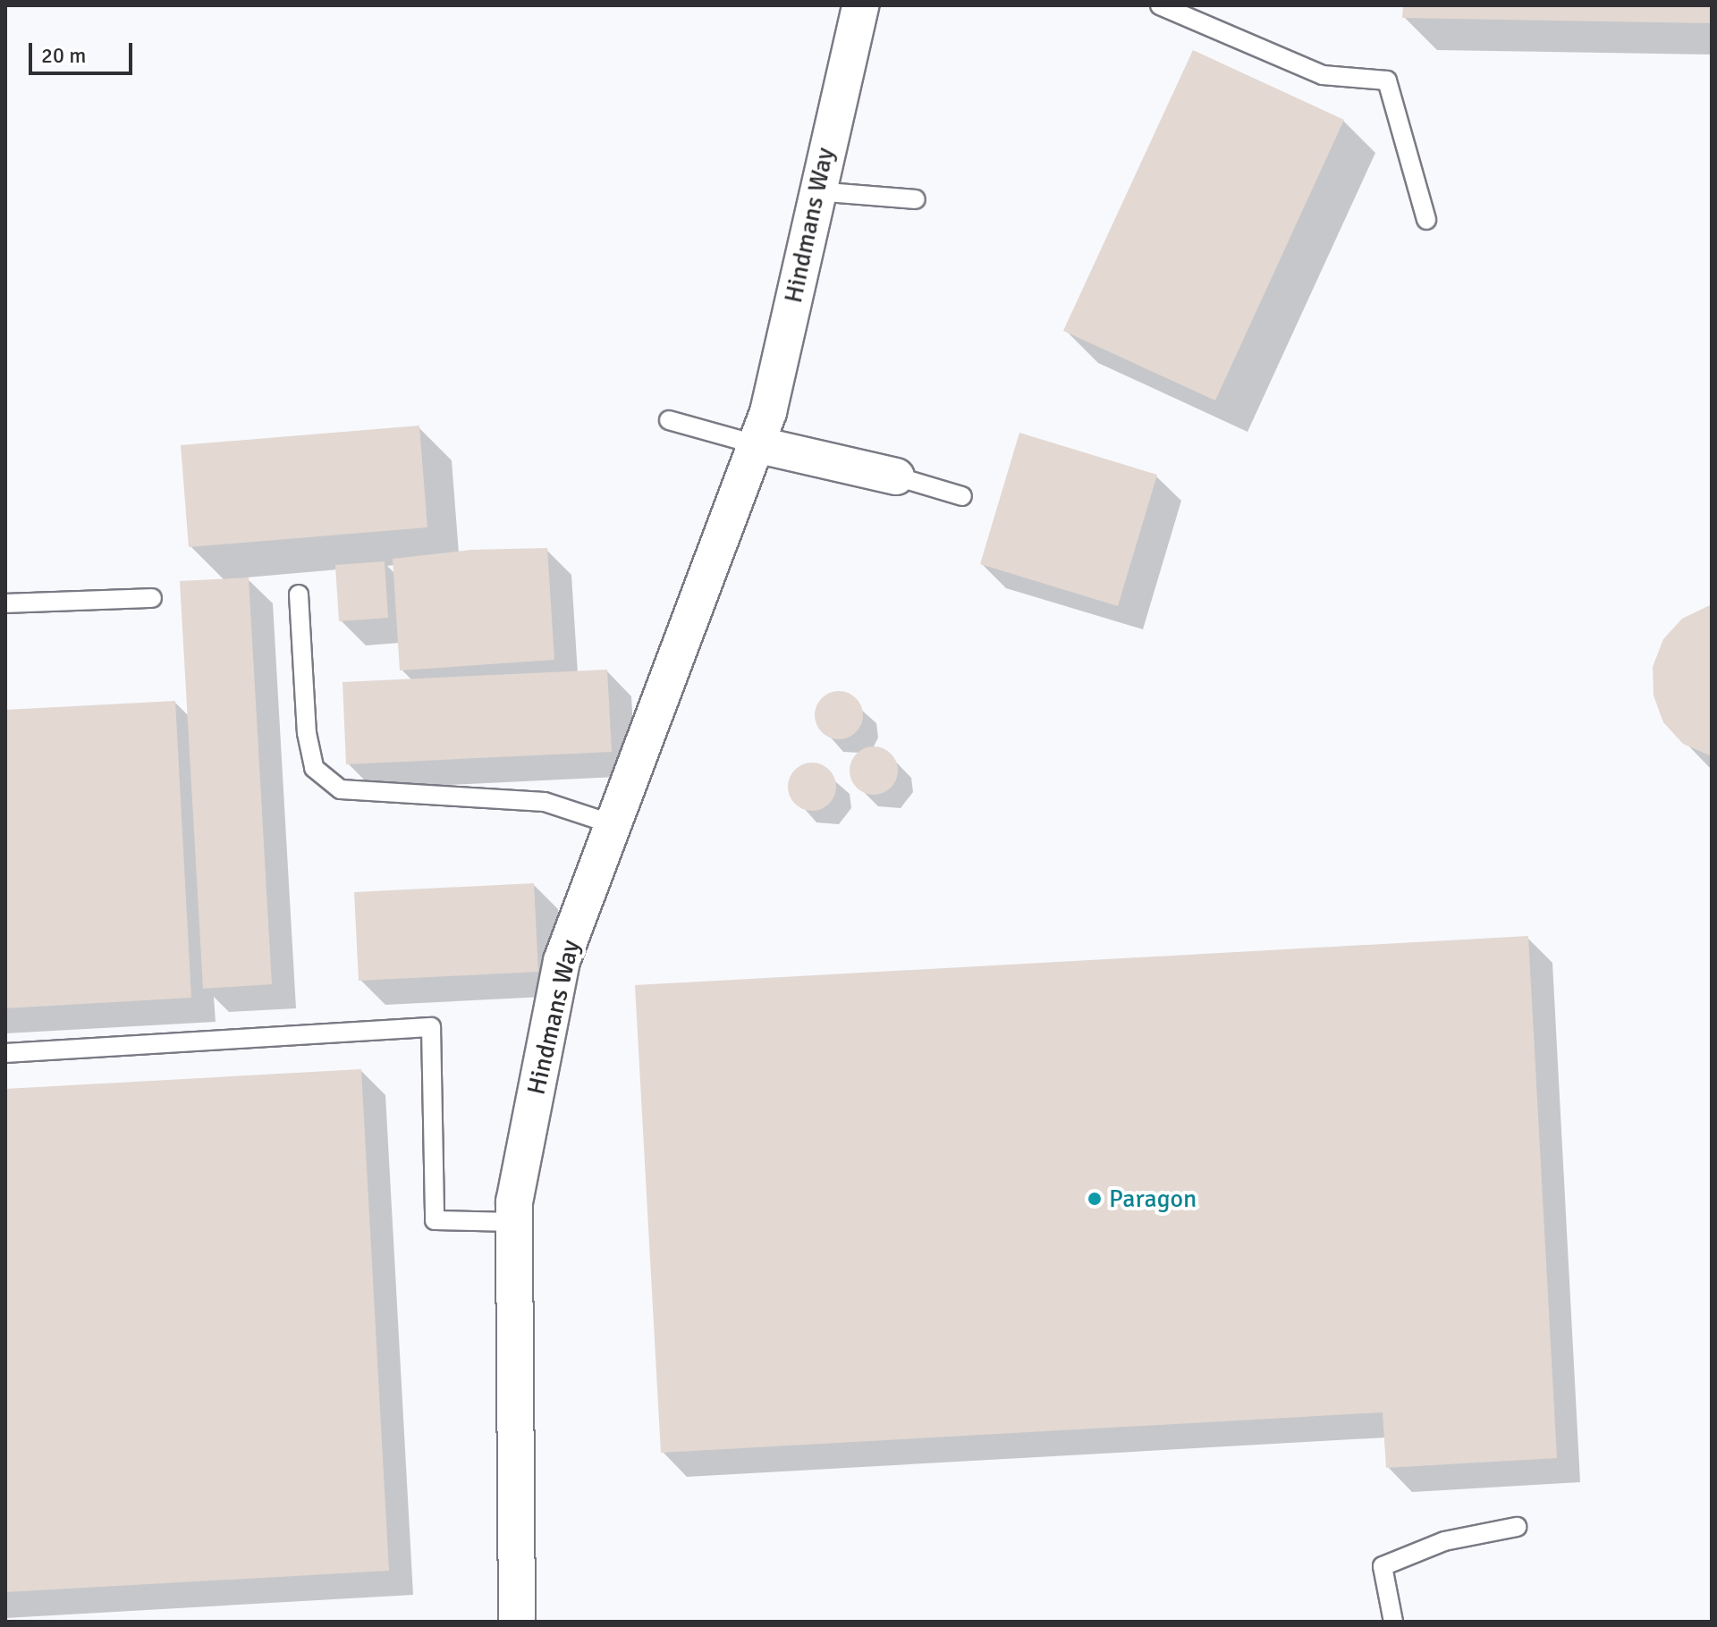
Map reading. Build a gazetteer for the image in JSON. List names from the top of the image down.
{
  "streets": {
    "street": ["Hindmans Way"]
  },
  "places": ["Paragon"],
  "scale_bar": "20 m"
}
